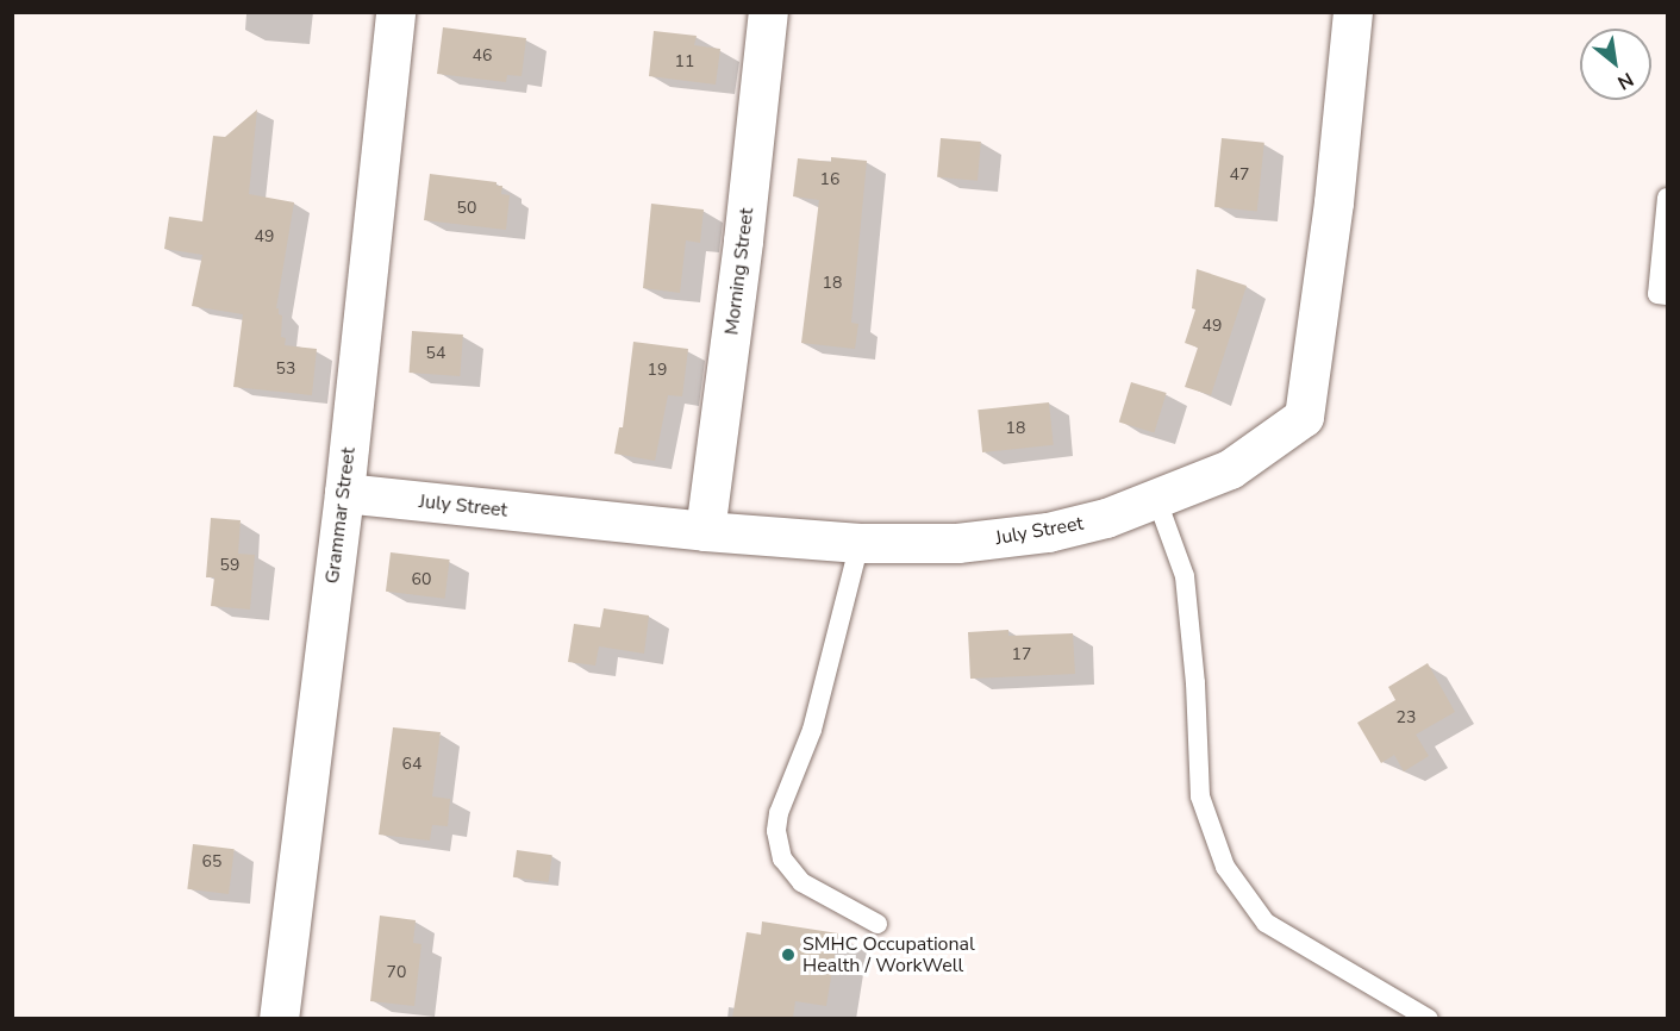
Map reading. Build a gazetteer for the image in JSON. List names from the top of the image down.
{
  "streets": {
    "street": ["Morning Street", "July Street", "Grammar Street"]
  },
  "crossings": [
    ["Morning Street", "July Street"],
    ["July Street", "Grammar Street"]
  ],
  "places": ["SMHC Occupational Health / WorkWell"],
  "house_numbers": [
    "46",
    "11",
    "47",
    "16",
    "50",
    "49",
    "18",
    "49",
    "54",
    "53",
    "19",
    "18",
    "59",
    "60",
    "17",
    "23",
    "64",
    "65",
    "70"
  ],
  "north": "bottom right"
}
